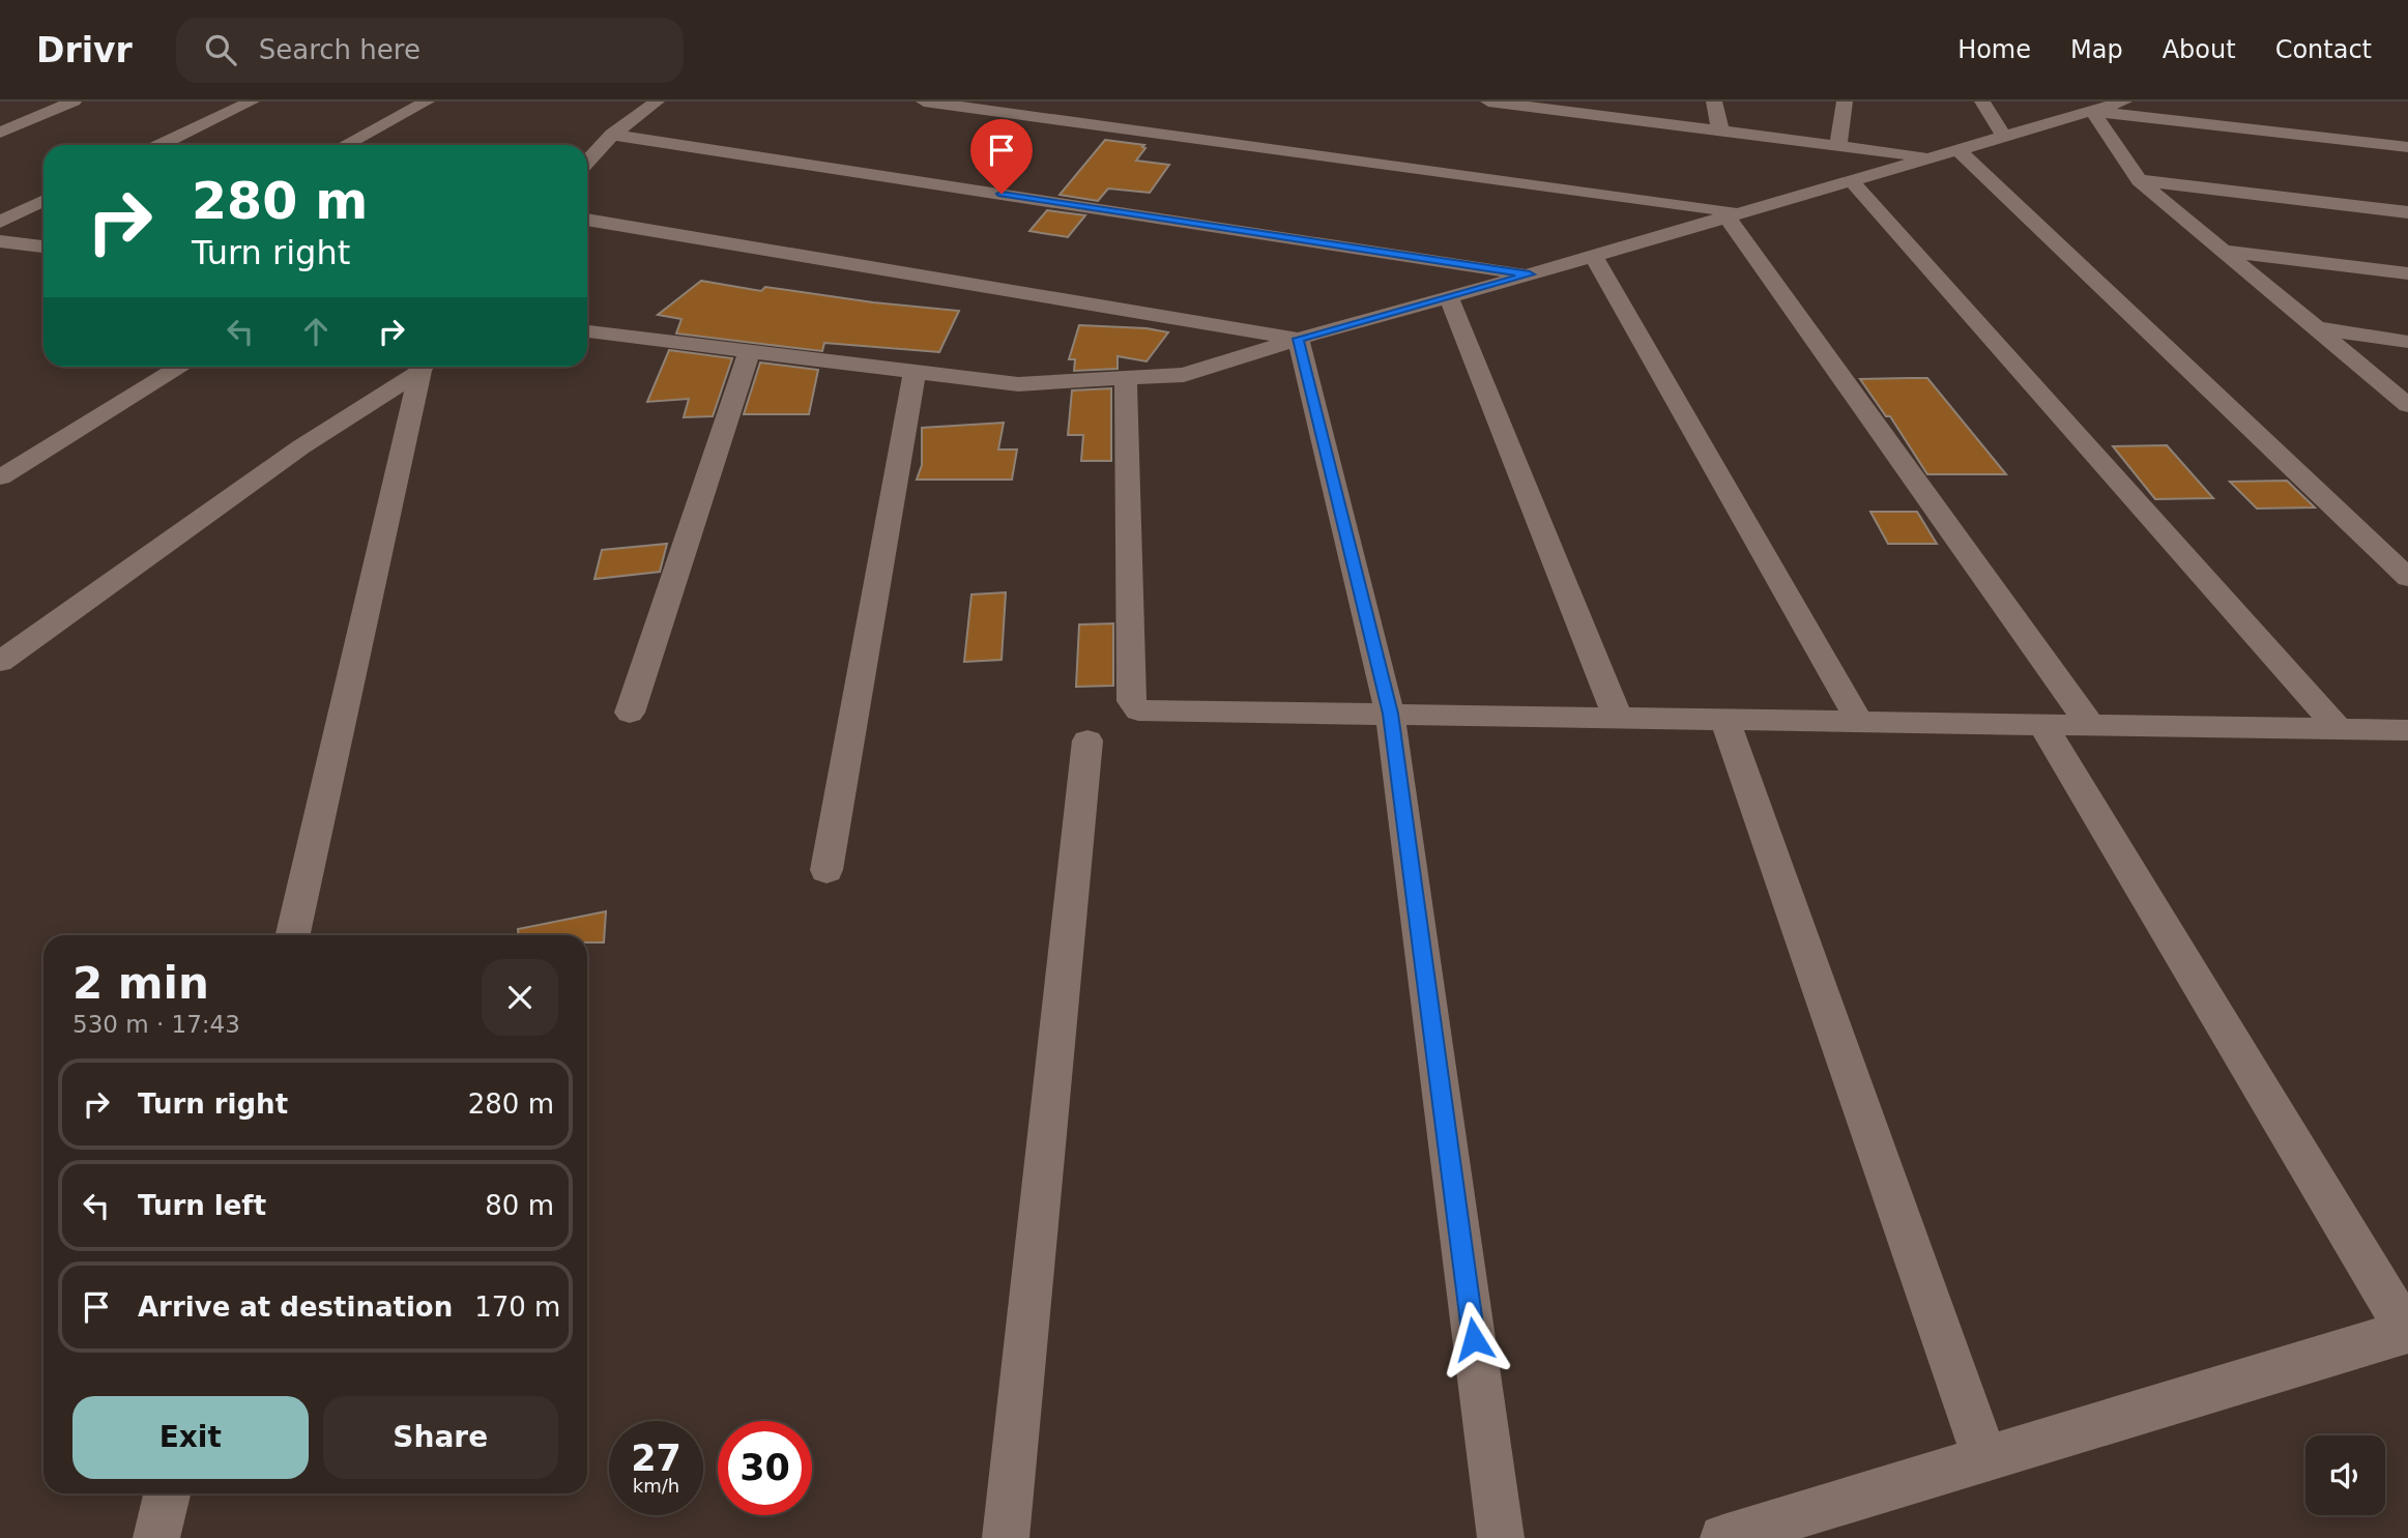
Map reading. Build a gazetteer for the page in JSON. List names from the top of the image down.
{
  "page": {
    "header": "Drivr",
    "search": "Search here",
    "nav": [
      "Home",
      "Map",
      "About",
      "Contact"
    ],
    "turn": ["280 m", "Turn right"],
    "heading": ["2 min", "530 m · 17:43"],
    "list": [
      {
        "name": "Turn right",
        "value": "280 m"
      },
      {
        "name": "Turn left",
        "value": "80 m"
      },
      {
        "name": "Arrive at destination",
        "value": "170 m"
      }
    ],
    "buttons": ["Exit", "Share"],
    "speed": "27 km/h",
    "limit": "30"
  }
}
